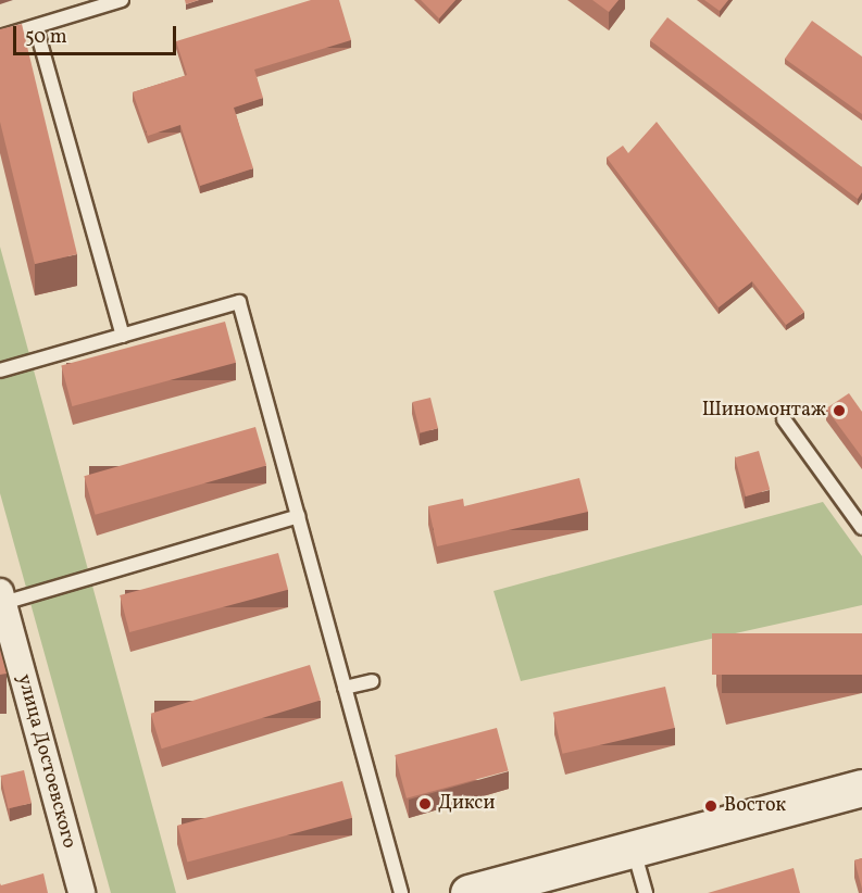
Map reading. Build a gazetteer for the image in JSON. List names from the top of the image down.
{
  "streets": {
    "street": ["улица Достоевского"]
  },
  "places": ["Шиномонтаж", "Дикси", "Восток"],
  "scale_bar": "50 m"
}
